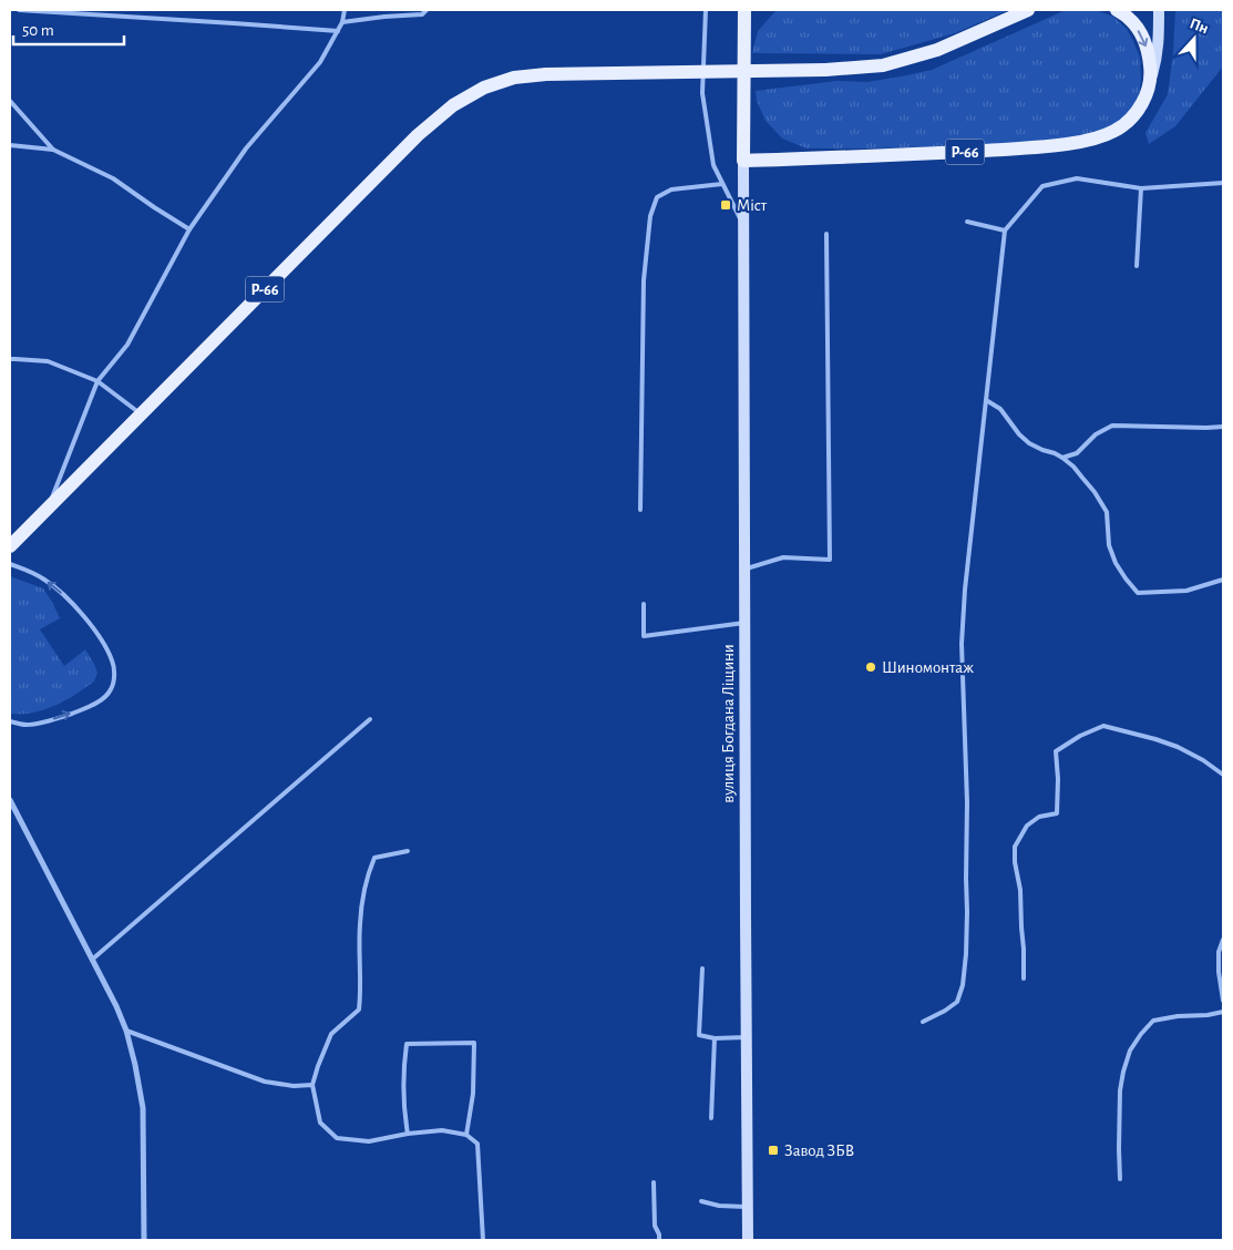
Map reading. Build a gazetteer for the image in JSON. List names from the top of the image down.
{
  "streets": {
    "main road": ["Р-66", "вулиця Богдана Ліщини"]
  },
  "crossings": [
    ["Р-66", "вулиця Богдана Ліщини"]
  ],
  "places": {
    "transit": ["Міст", "Завод ЗБВ"],
    "other": ["Шиномонтаж"]
  },
  "scale_bar": "50 m",
  "north": "top"
}
